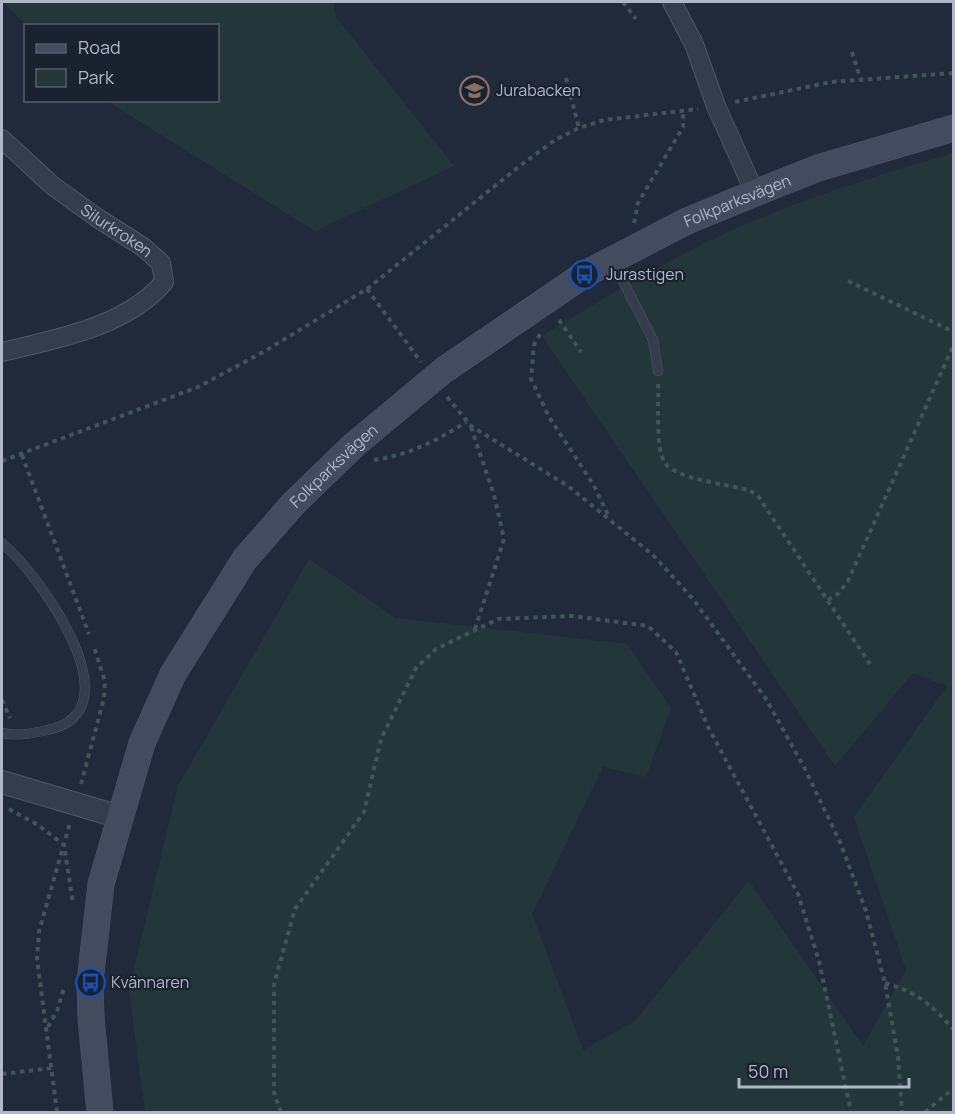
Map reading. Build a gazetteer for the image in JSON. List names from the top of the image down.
{
  "streets": {
    "main road": ["Folkparksvägen"],
    "street": ["Silurkroken"]
  },
  "places": {
    "school or university": ["Jurabacken"],
    "bus stop": ["Jurastigen", "Kvännaren"]
  },
  "legend": ["Road", "Park"],
  "scale_bar": "50 m"
}
